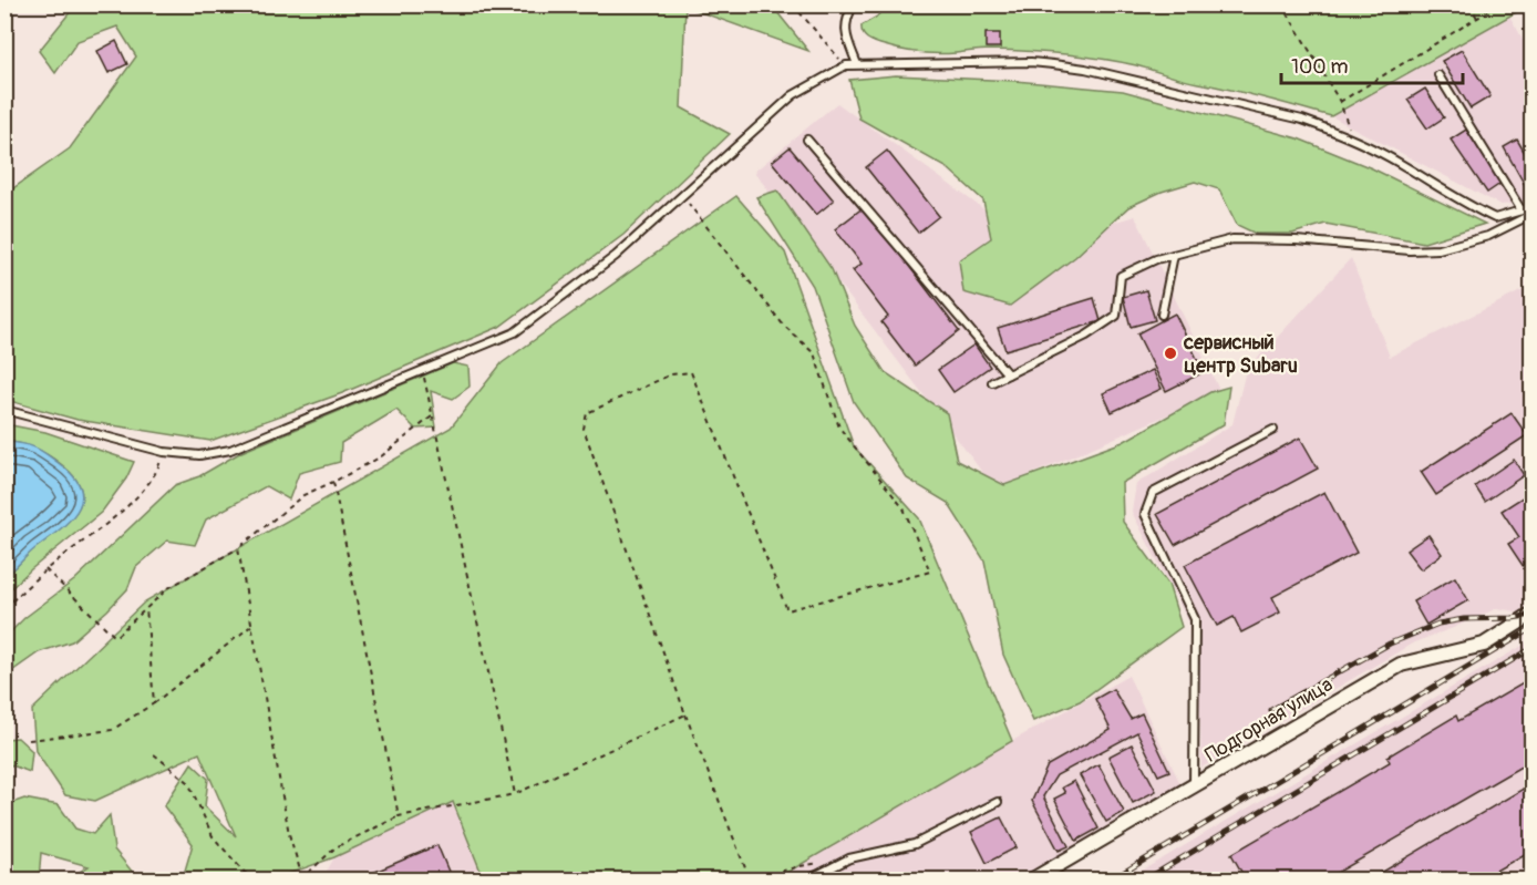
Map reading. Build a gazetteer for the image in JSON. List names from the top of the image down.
{
  "streets": {
    "street": ["Подгорная улица"]
  },
  "places": ["сервисный центр Subaru"],
  "scale_bar": "100 m"
}
